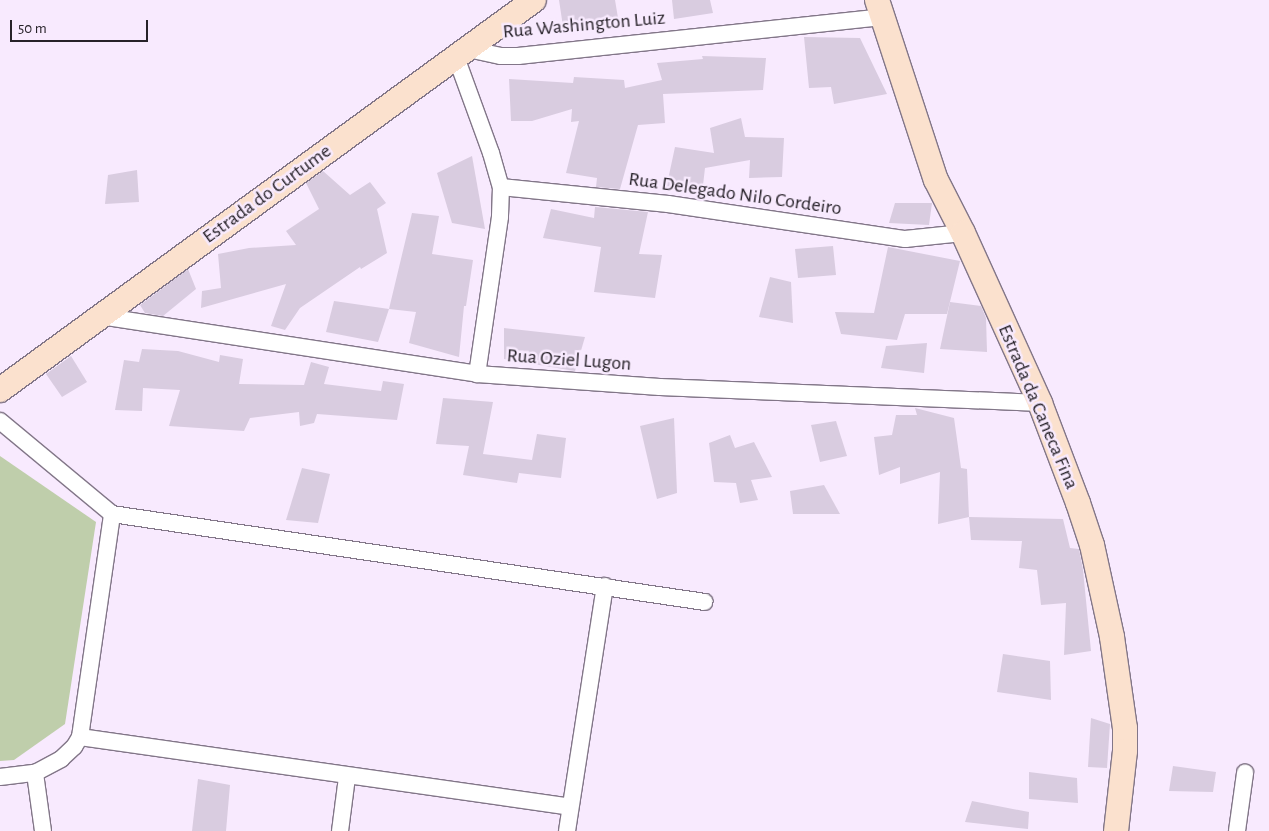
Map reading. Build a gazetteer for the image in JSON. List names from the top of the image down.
{
  "streets": {
    "street": [
      "Rua Washington Luiz",
      "Estrada do Curtume",
      "Rua Delegado Nilo Cordeiro",
      "Rua Oziel Lugon",
      "Estrada da Caneca Fina"
    ]
  },
  "crossings": [
    ["Rua Washington Luiz", "Estrada do Curtume"],
    ["Rua Washington Luiz", "Estrada da Caneca Fina"],
    ["Estrada do Curtume", "Rua Oziel Lugon"],
    ["Rua Delegado Nilo Cordeiro", "Estrada da Caneca Fina"],
    ["Rua Oziel Lugon", "Estrada da Caneca Fina"]
  ],
  "scale_bar": "50 m"
}
